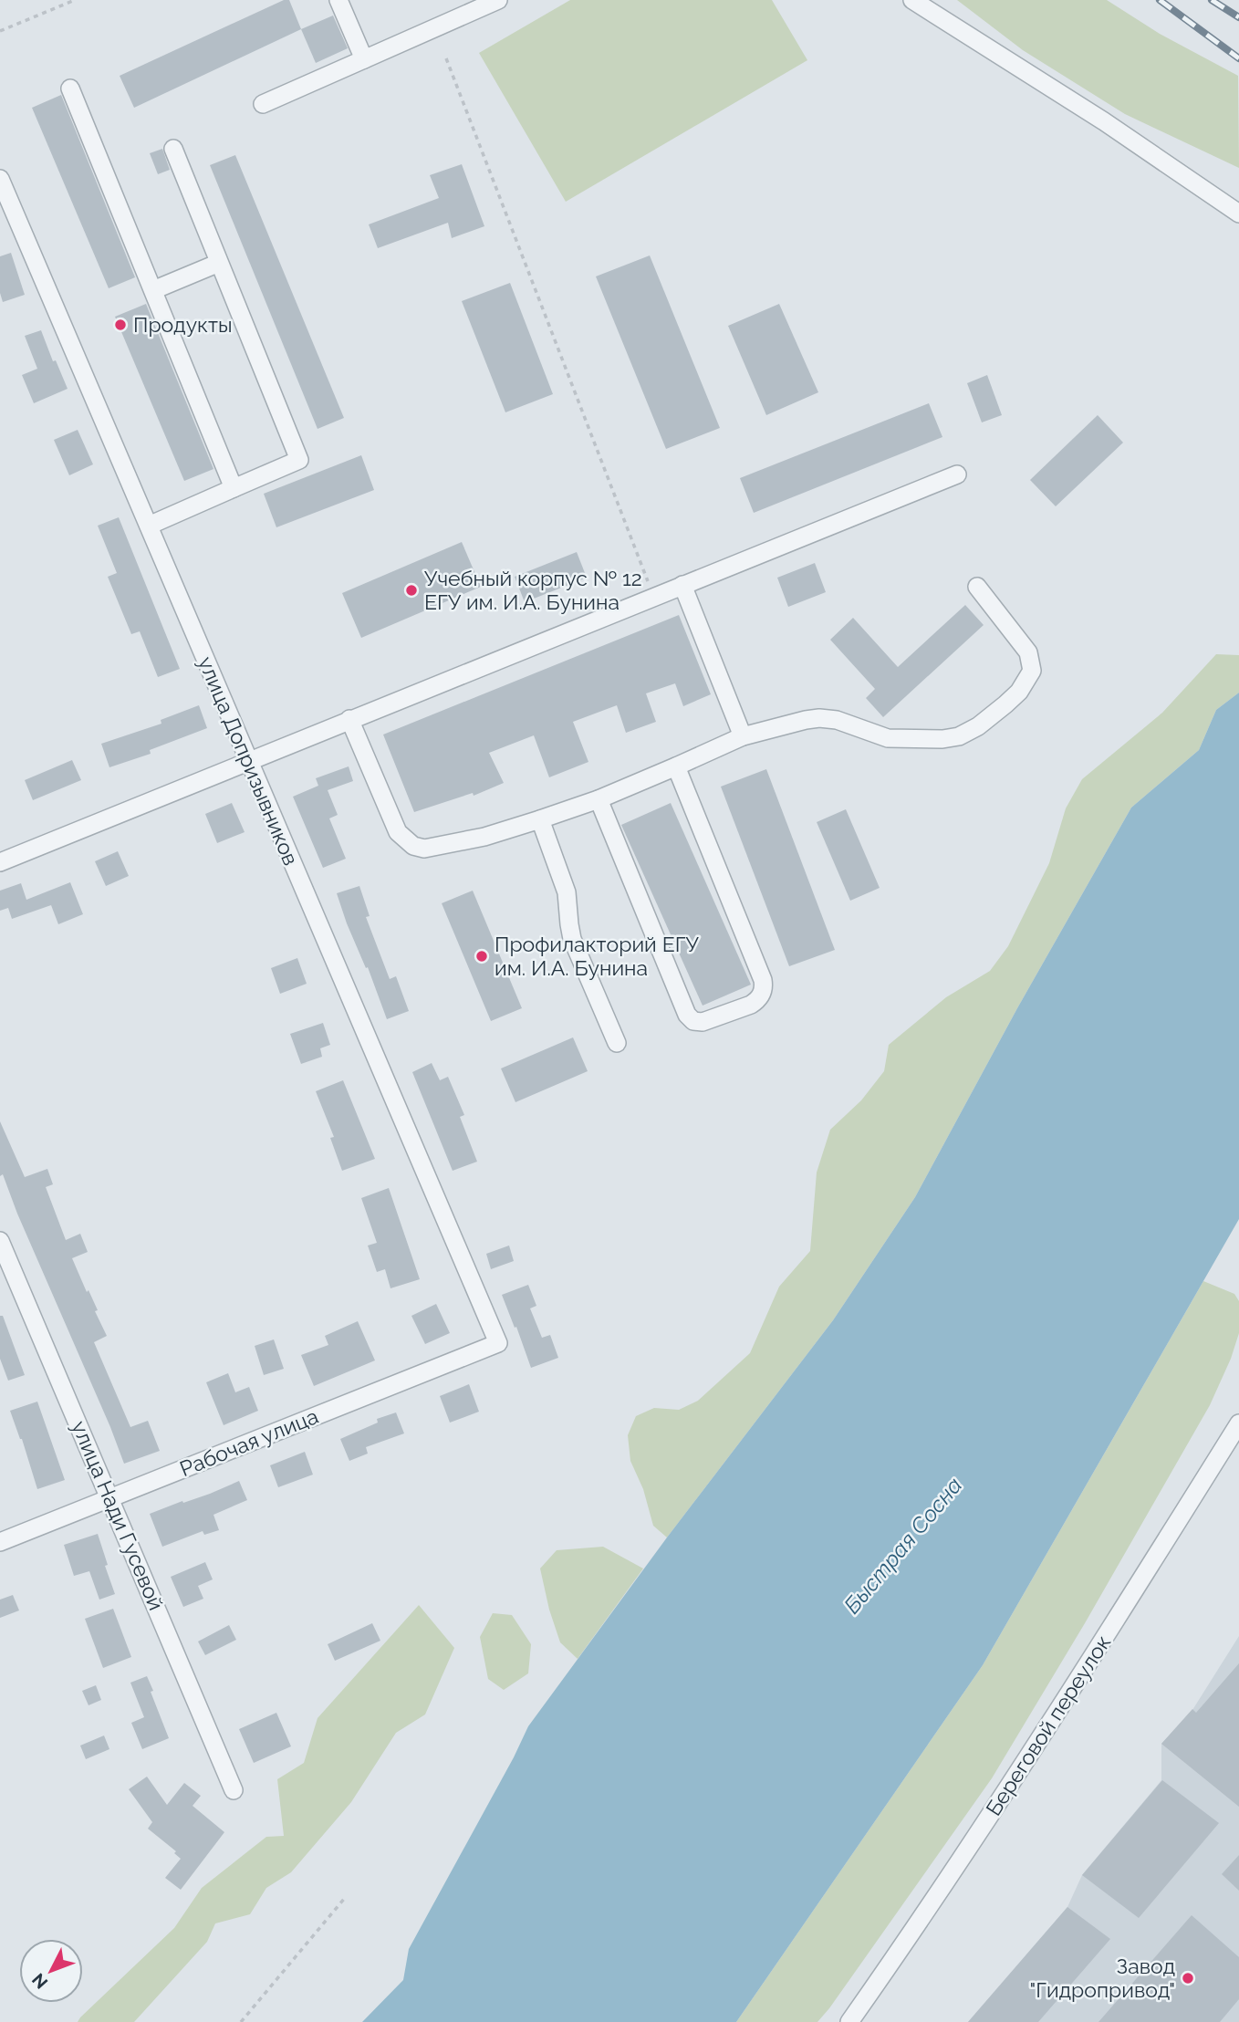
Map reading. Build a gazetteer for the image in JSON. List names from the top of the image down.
{
  "streets": {
    "street": [
      "улица Допризывников",
      "Рабочая улица",
      "улица Нади Гусевой",
      "Береговой переулок"
    ]
  },
  "crossings": [
    ["улица Допризывников", "Рабочая улица"],
    ["Рабочая улица", "улица Нади Гусевой"]
  ],
  "water": ["Быстрая Сосна"],
  "places": [
    "Продукты",
    "Учебный корпус № 12 ЕГУ им. И.А. Бунина",
    "Профилакторий ЕГУ им. И.А. Бунина",
    "Завод \"Гидропривод\""
  ],
  "north": "bottom left"
}
